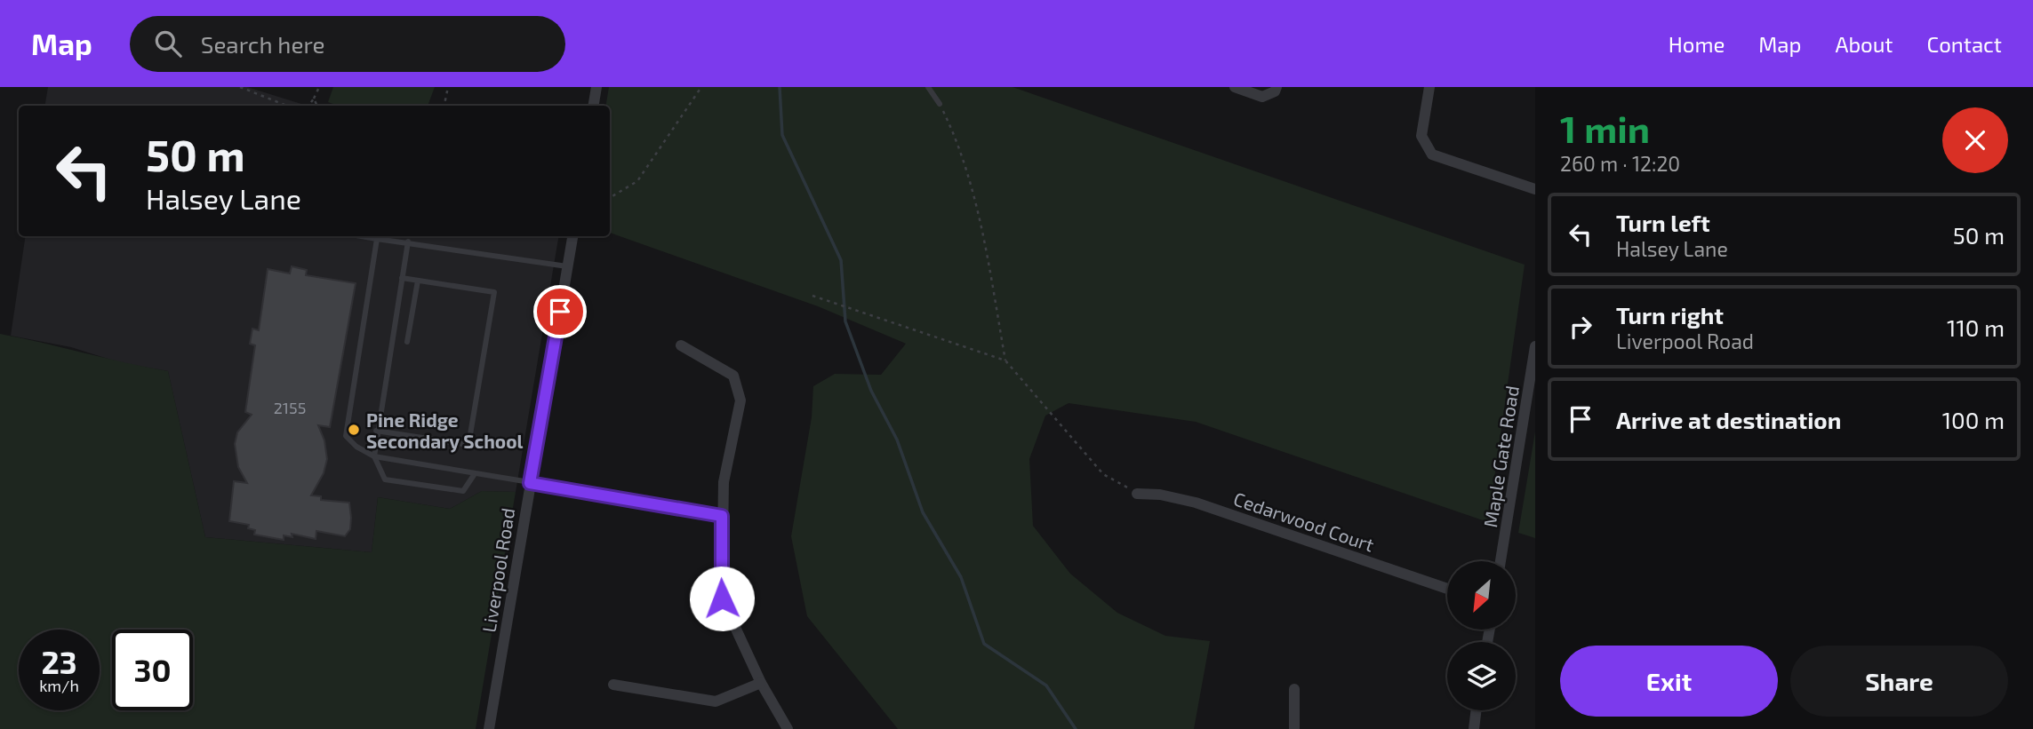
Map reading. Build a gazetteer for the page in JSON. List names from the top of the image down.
{
  "streets": {
    "street": ["Maple Gate Road", "Cedarwood Court", "Liverpool Road"]
  },
  "places": ["Pine Ridge Secondary School"],
  "house_numbers": ["2155"],
  "north": "bottom left",
  "page": {
    "header": "Map",
    "search": "Search here",
    "nav": [
      "Home",
      "Map",
      "About",
      "Contact"
    ],
    "heading": ["1 min", "260 m · 12:20"],
    "turn": ["50 m", "Halsey Lane"],
    "list": [
      {
        "name": "Turn left",
        "note": "Halsey Lane",
        "value": "50 m"
      },
      {
        "name": "Turn right",
        "note": "Liverpool Road",
        "value": "110 m"
      },
      {
        "name": "Arrive at destination",
        "value": "100 m"
      }
    ],
    "speed": "23 km/h",
    "limit": "30",
    "buttons": ["Exit", "Share"]
  }
}
